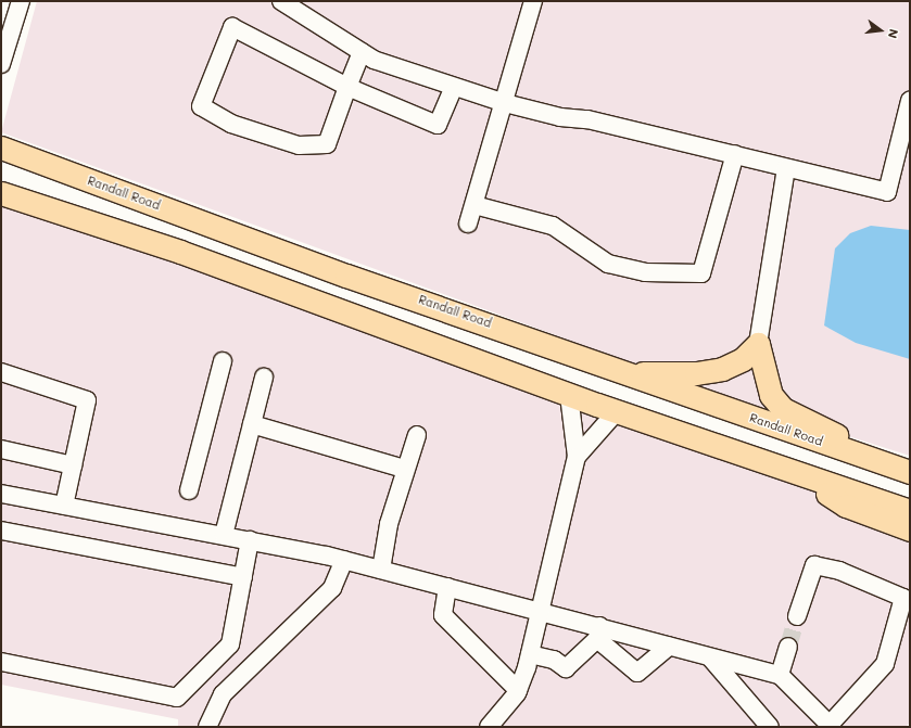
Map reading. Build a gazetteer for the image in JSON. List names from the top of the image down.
{
  "streets": {
    "main road": ["Randall Road"]
  },
  "north": "right"
}
